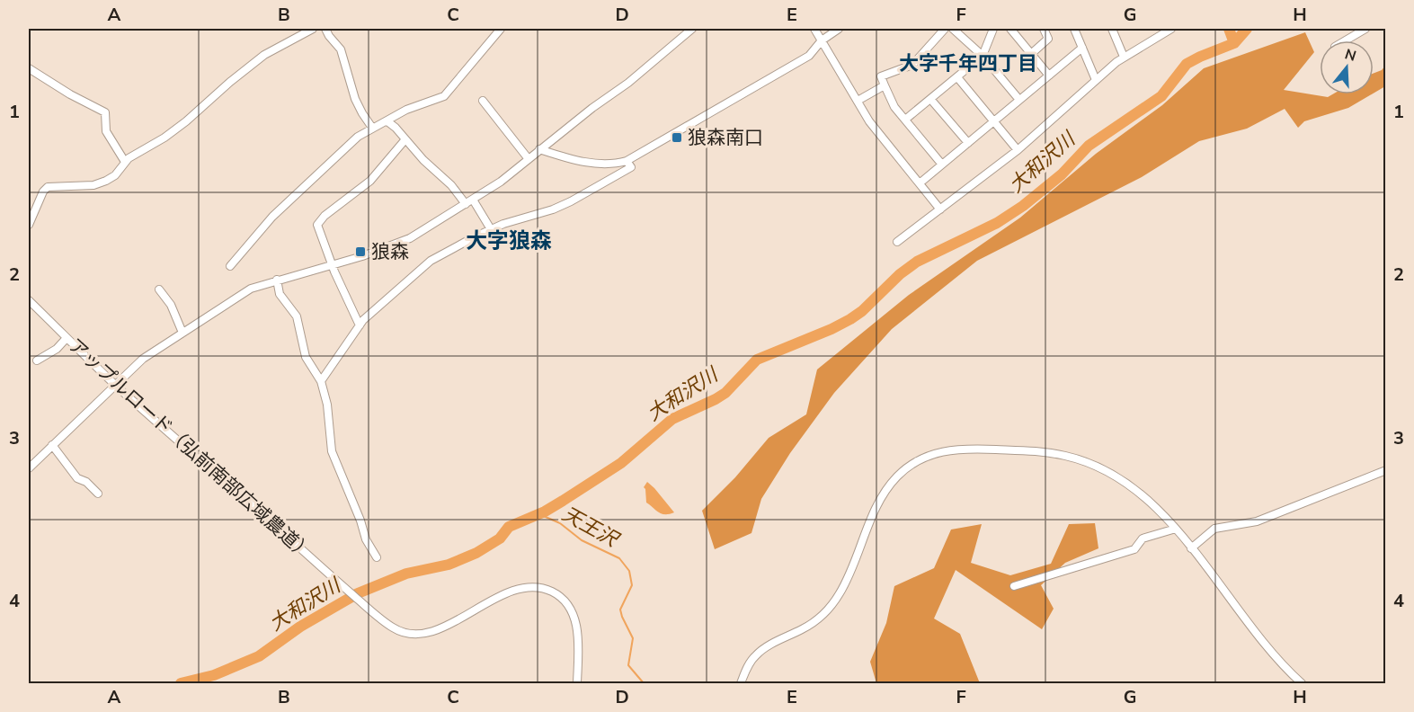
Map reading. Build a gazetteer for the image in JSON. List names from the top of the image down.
{
  "streets": {
    "street": ["アップルロード（弘前南部広域農道）"]
  },
  "districts": ["大字千年四丁目", "大字狼森"],
  "water": ["大和沢川", "天王沢"],
  "places": {
    "transit": ["狼森南口", "狼森"]
  },
  "north": "top",
  "grid": {
    "columns": [
      "A",
      "B",
      "C",
      "D",
      "E",
      "F",
      "G",
      "H"
    ],
    "rows": [
      "1",
      "2",
      "3",
      "4"
    ]
  }
}
